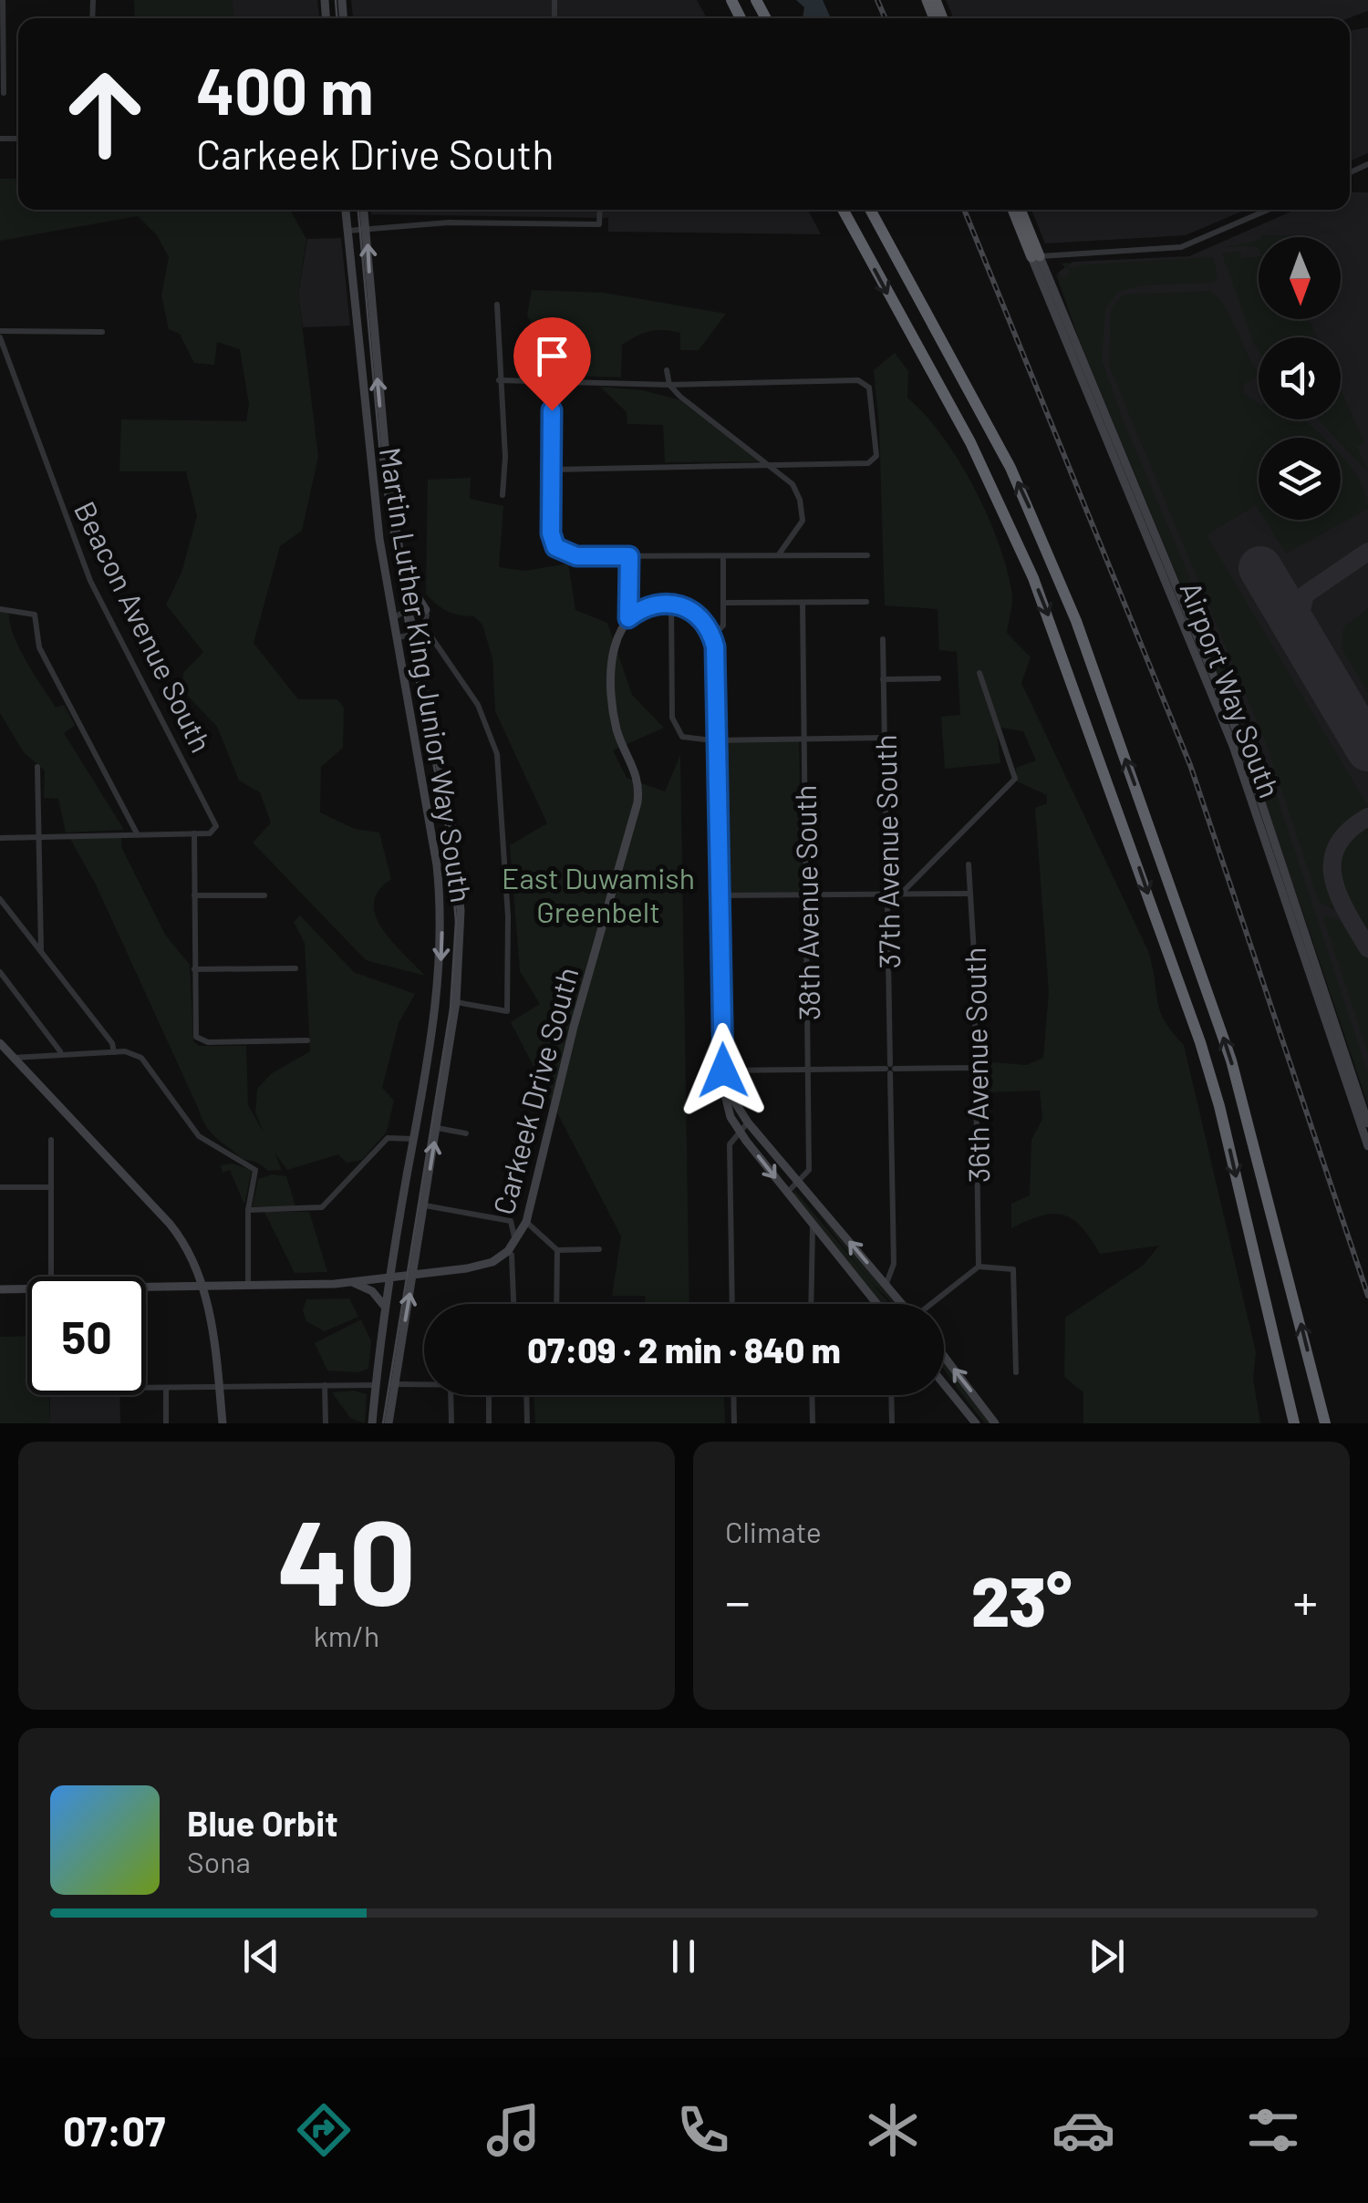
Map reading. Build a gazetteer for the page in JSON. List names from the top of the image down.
{
  "streets": {
    "main road": ["Martin Luther King Junior Way South", "Airport Way South", "Carkeek Drive South"],
    "street": [
      "Beacon Avenue South",
      "37th Avenue South",
      "38th Avenue South",
      "36th Avenue South"
    ]
  },
  "parks": ["East Duwamish Greenbelt"],
  "north": "bottom",
  "page": {
    "turn": ["400 m", "Carkeek Drive South"],
    "limit": "50",
    "trip": "07:09 · 2 min · 840 m",
    "tile": [
      ["40", "km/h"],
      "Climate"
    ],
    "heat": ["−", "23°", "+"],
    "song": ["Blue Orbit", "Sona"],
    "tabs": "07:07"
  }
}
